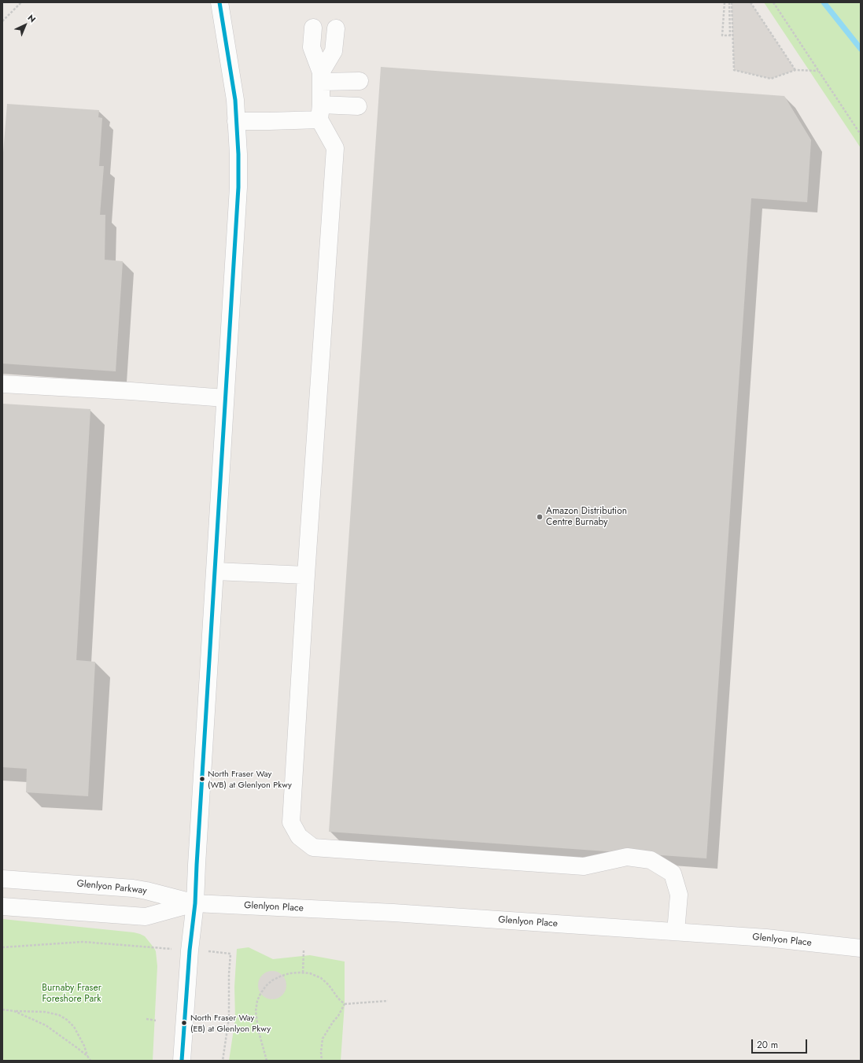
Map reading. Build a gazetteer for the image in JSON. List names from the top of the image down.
{
  "streets": {
    "street": ["Glenlyon Parkway", "Glenlyon Place"]
  },
  "crossings": [
    ["Glenlyon Parkway", "Glenlyon Place"]
  ],
  "parks": ["Burnaby Fraser Foreshore Park"],
  "places": ["Amazon Distribution Centre Burnaby", "North Fraser Way (WB) at Glenlyon Pkwy", "North Fraser Way (EB) at Glenlyon Pkwy"],
  "scale_bar": "20 m",
  "north": "top right"
}
